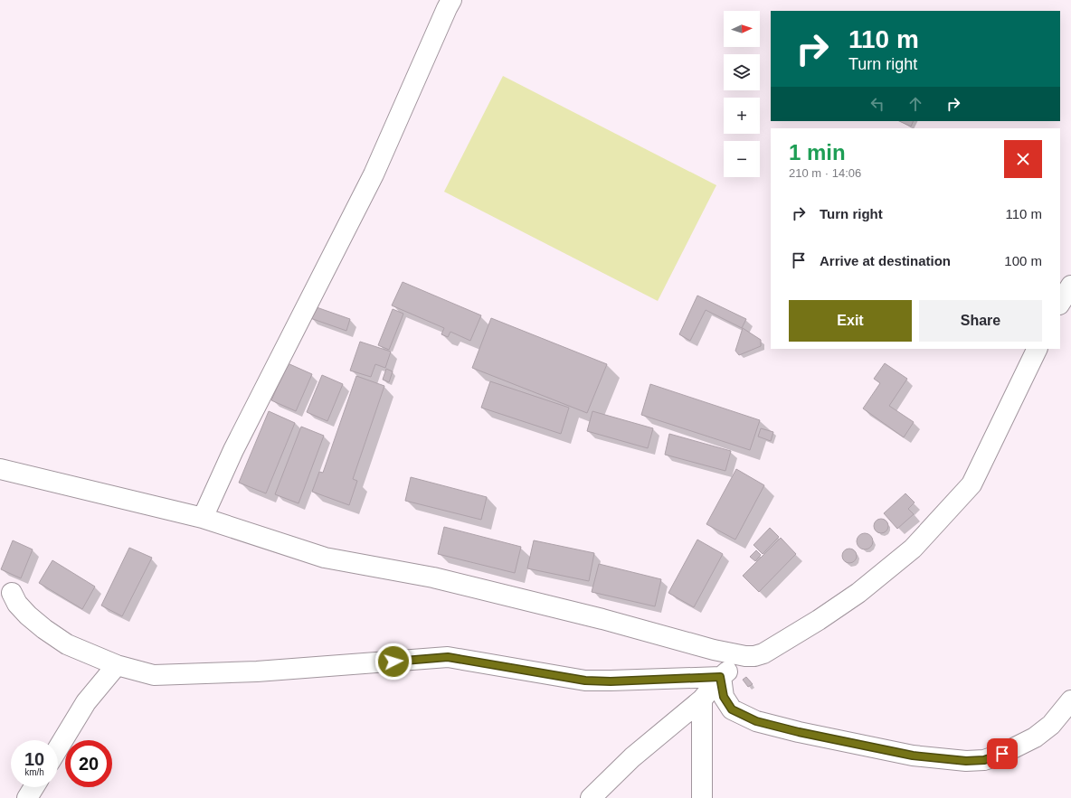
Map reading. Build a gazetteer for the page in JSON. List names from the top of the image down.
{
  "north": "right",
  "page": {
    "map_buttons": ["+", "−"],
    "turn": ["110 m", "Turn right"],
    "heading": ["1 min", "210 m · 14:06"],
    "list": [
      {
        "name": "Turn right",
        "value": "110 m"
      },
      {
        "name": "Arrive at destination",
        "value": "100 m"
      }
    ],
    "buttons": ["Exit", "Share"],
    "speed": "10 km/h",
    "limit": "20"
  }
}
